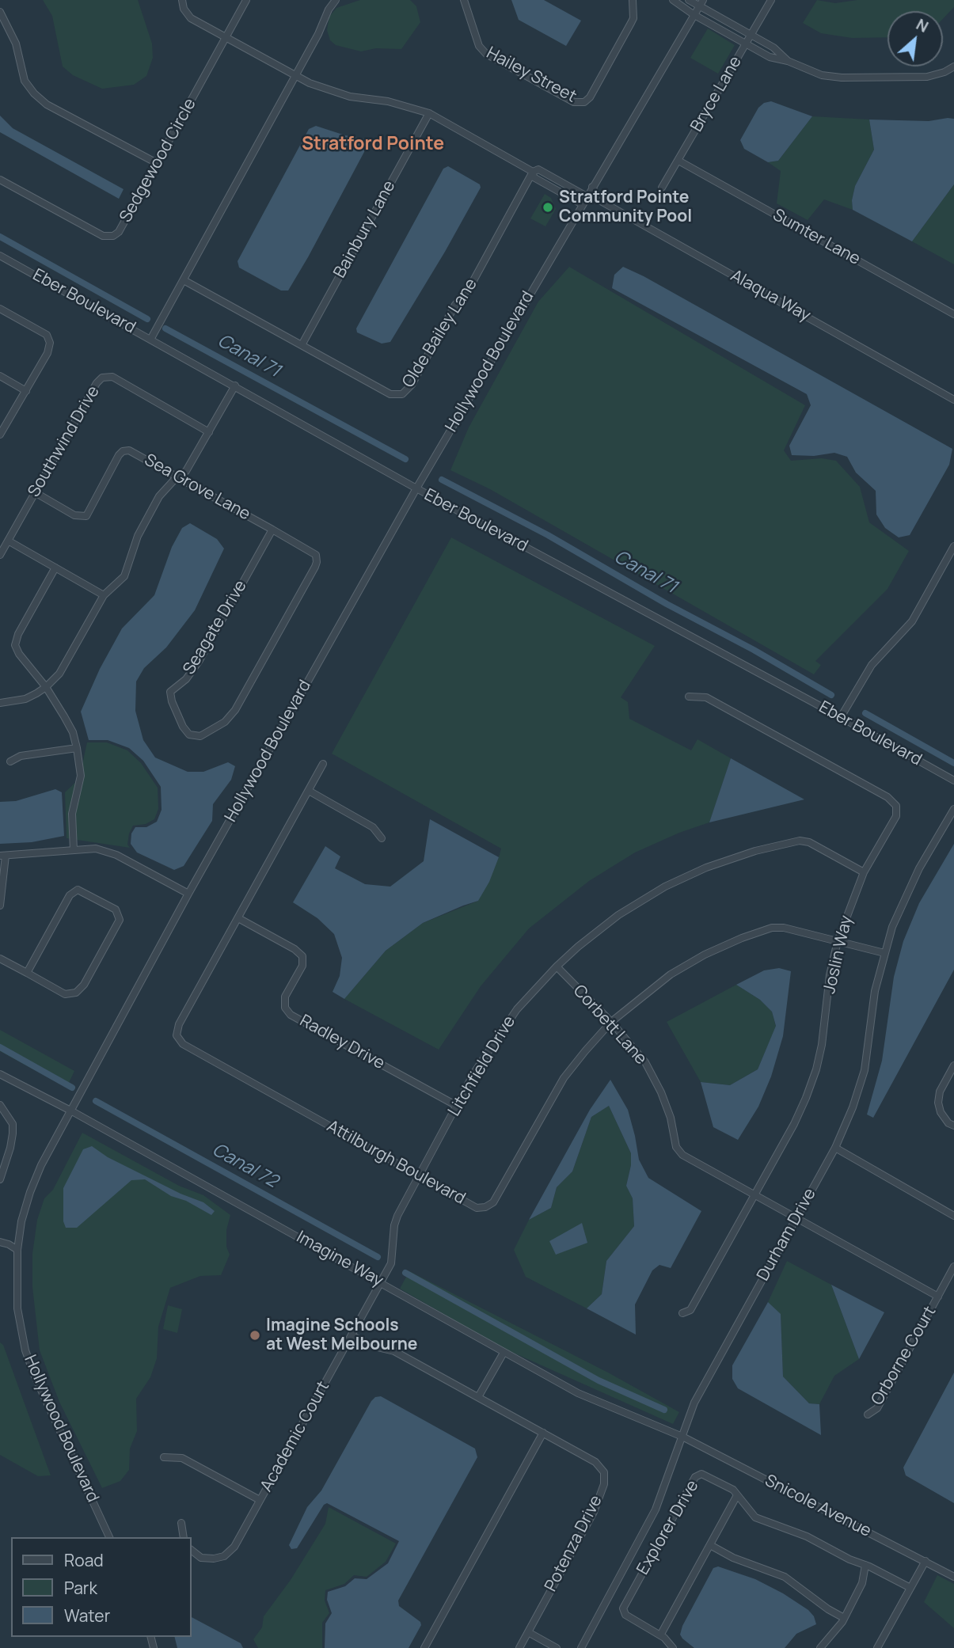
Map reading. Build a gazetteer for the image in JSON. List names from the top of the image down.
{
  "streets": {
    "street": [
      "Hailey Street",
      "Bryce Lane",
      "Sedgewood Circle",
      "Bainbury Lane",
      "Sumter Lane",
      "Alaqua Way",
      "Eber Boulevard",
      "Olde Bailey Lane",
      "Hollywood Boulevard",
      "Southwind Drive",
      "Sea Grove Lane",
      "Seagate Drive",
      "Joslin Way",
      "Corbett Lane",
      "Radley Drive",
      "Litchfield Drive",
      "Attilburgh Boulevard",
      "Durham Drive",
      "Imagine Way",
      "Orborne Court",
      "Academic Court",
      "Snicole Avenue",
      "Explorer Drive",
      "Potenza Drive"
    ]
  },
  "crossings": [
    ["Bryce Lane", "Sumter Lane"],
    ["Bainbury Lane", "Olde Bailey Lane"],
    ["Alaqua Way", "Hollywood Boulevard"],
    ["Eber Boulevard", "Hollywood Boulevard"],
    ["Hollywood Boulevard", "Imagine Way"],
    ["Southwind Drive", "Sea Grove Lane"],
    ["Sea Grove Lane", "Seagate Drive"],
    ["Joslin Way", "Corbett Lane"],
    ["Joslin Way", "Litchfield Drive"],
    ["Joslin Way", "Attilburgh Boulevard"],
    ["Corbett Lane", "Litchfield Drive"],
    ["Corbett Lane", "Attilburgh Boulevard"],
    ["Corbett Lane", "Durham Drive"],
    ["Corbett Lane", "Orborne Court"],
    ["Radley Drive", "Litchfield Drive"],
    ["Radley Drive", "Attilburgh Boulevard"],
    ["Litchfield Drive", "Attilburgh Boulevard"],
    ["Litchfield Drive", "Imagine Way"],
    ["Litchfield Drive", "Academic Court"],
    ["Attilburgh Boulevard", "Durham Drive"],
    ["Durham Drive", "Imagine Way"],
    ["Durham Drive", "Snicole Avenue"],
    ["Imagine Way", "Academic Court"],
    ["Imagine Way", "Snicole Avenue"],
    ["Academic Court", "Potenza Drive"]
  ],
  "districts": ["Stratford Pointe"],
  "water": ["Canal 71", "Canal 72"],
  "places": ["Stratford Pointe Community Pool", "Imagine Schools at West Melbourne"],
  "legend": ["Road", "Park", "Water"],
  "north": "top right"
}
